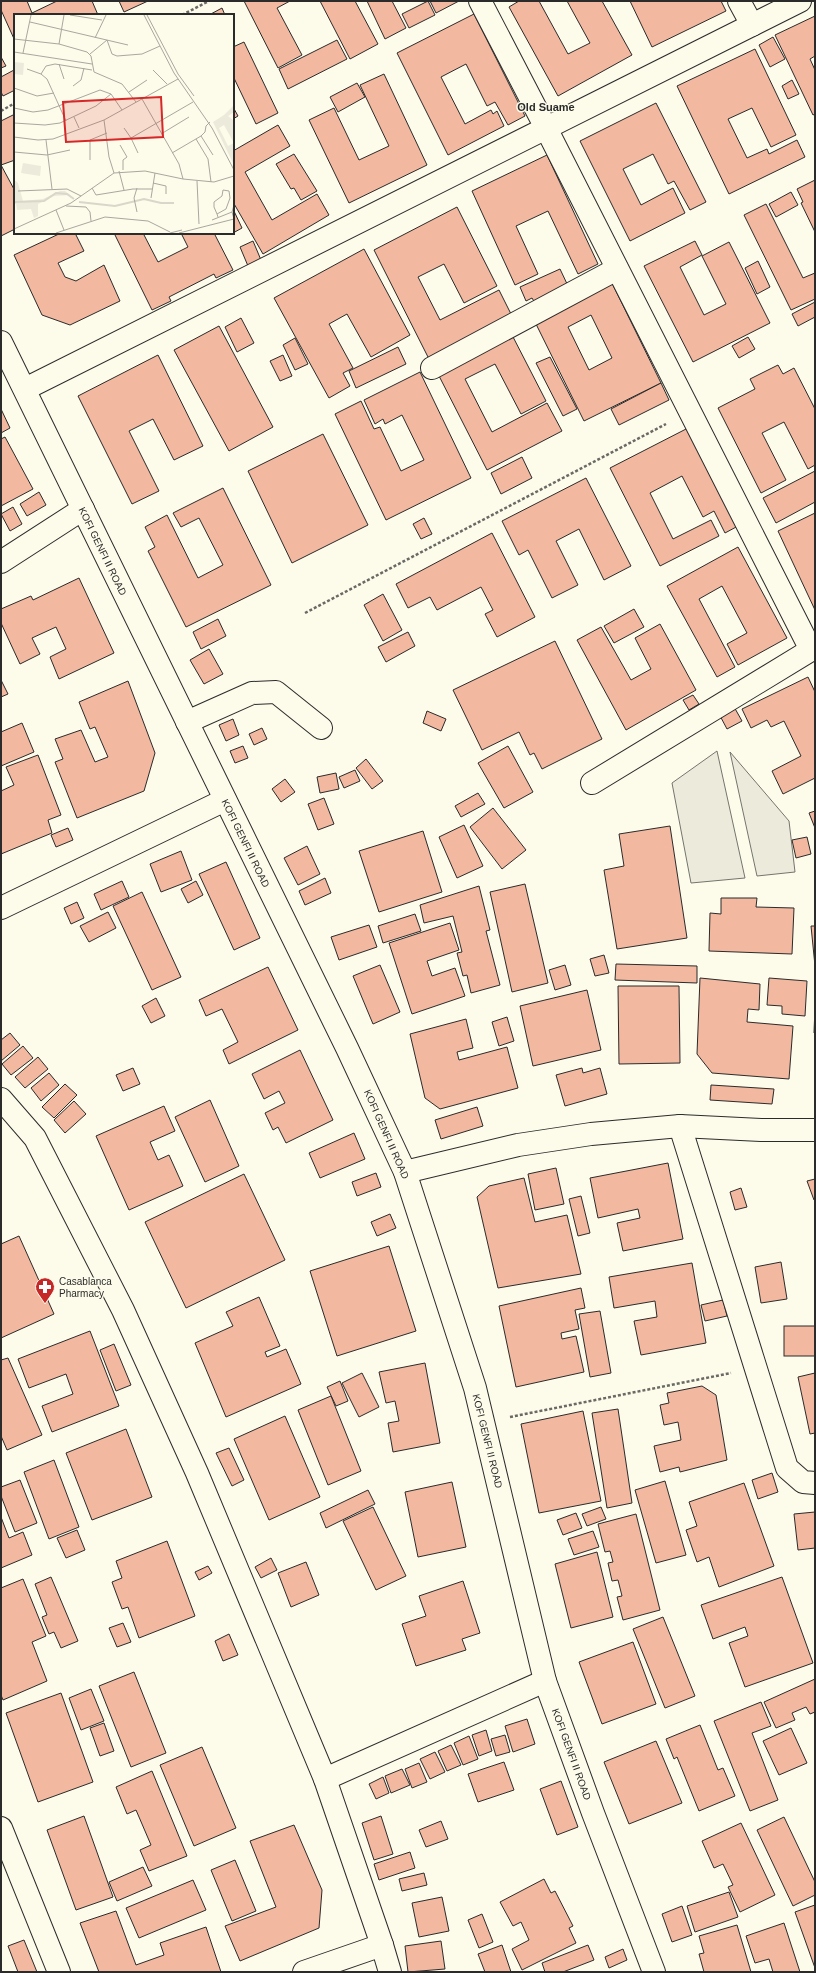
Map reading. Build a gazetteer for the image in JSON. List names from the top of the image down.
{
  "streets": {
    "street": ["KOFI GENFI II ROAD"]
  },
  "districts": ["Old Suame"],
  "places": {
    "pharmacy": ["Casablanca Pharmacy"]
  }
}
